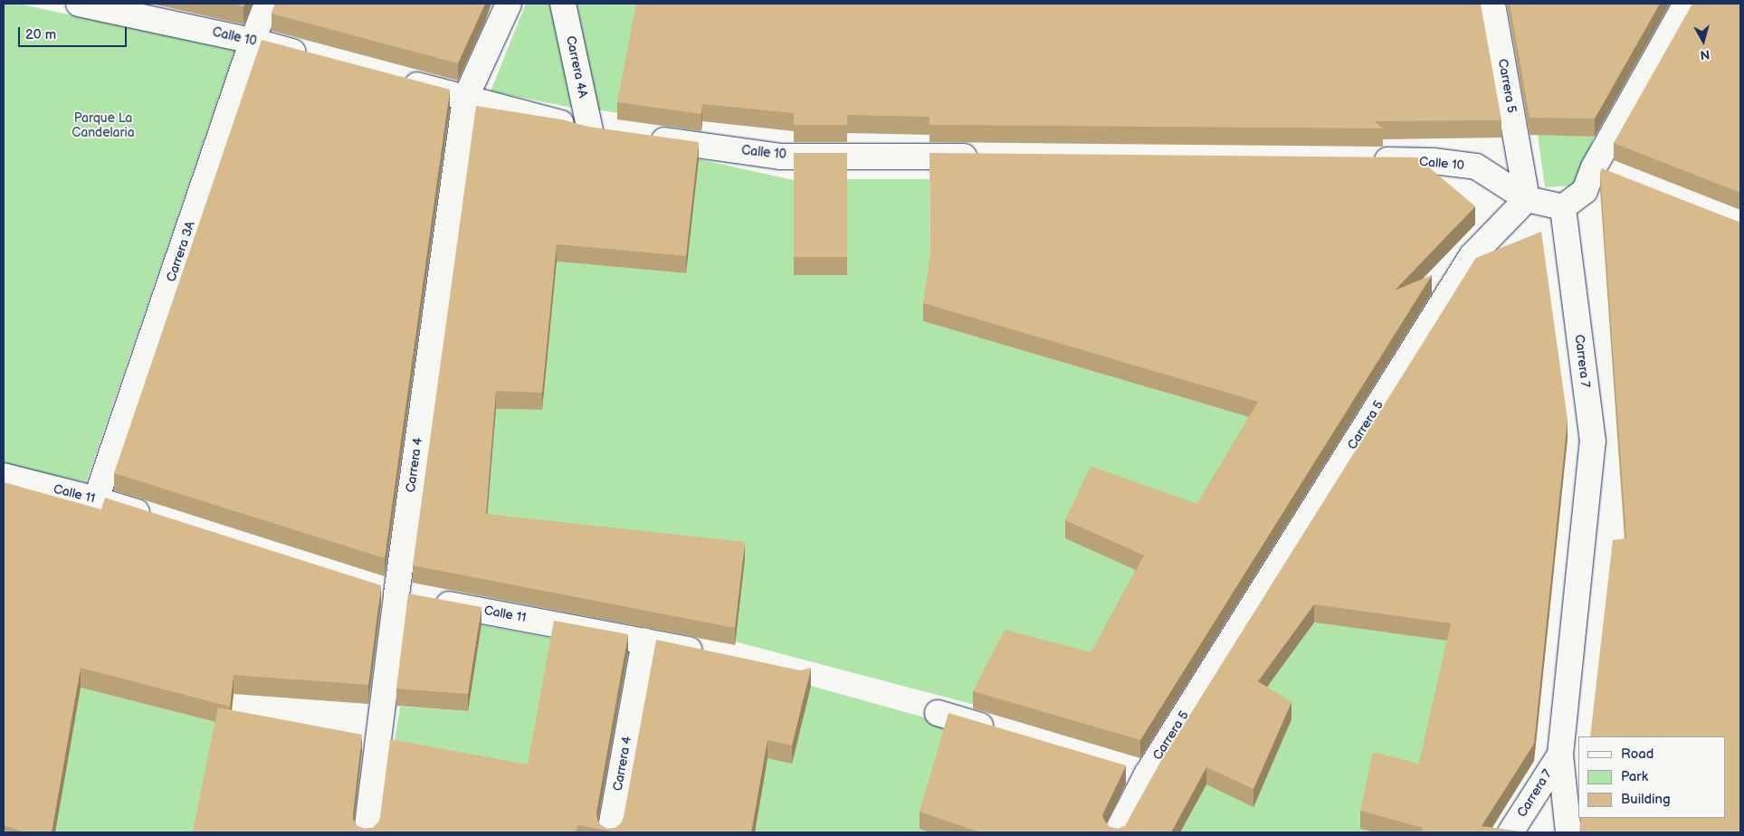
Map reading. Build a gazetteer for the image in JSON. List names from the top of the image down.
{
  "streets": {
    "street": [
      "Calle 10",
      "Carrera 4A",
      "Carrera 5",
      "Carrera 3A",
      "Carrera 7",
      "Carrera 4",
      "Calle 11"
    ]
  },
  "crossings": [
    ["Calle 10", "Carrera 5"],
    ["Calle 10", "Carrera 3A"],
    ["Calle 10", "Carrera 7"],
    ["Carrera 3A", "Calle 11"],
    ["Carrera 4", "Calle 11"]
  ],
  "parks": ["Parque La Candelaria"],
  "legend": ["Road", "Park", "Building"],
  "scale_bar": "20 m",
  "north": "bottom"
}
